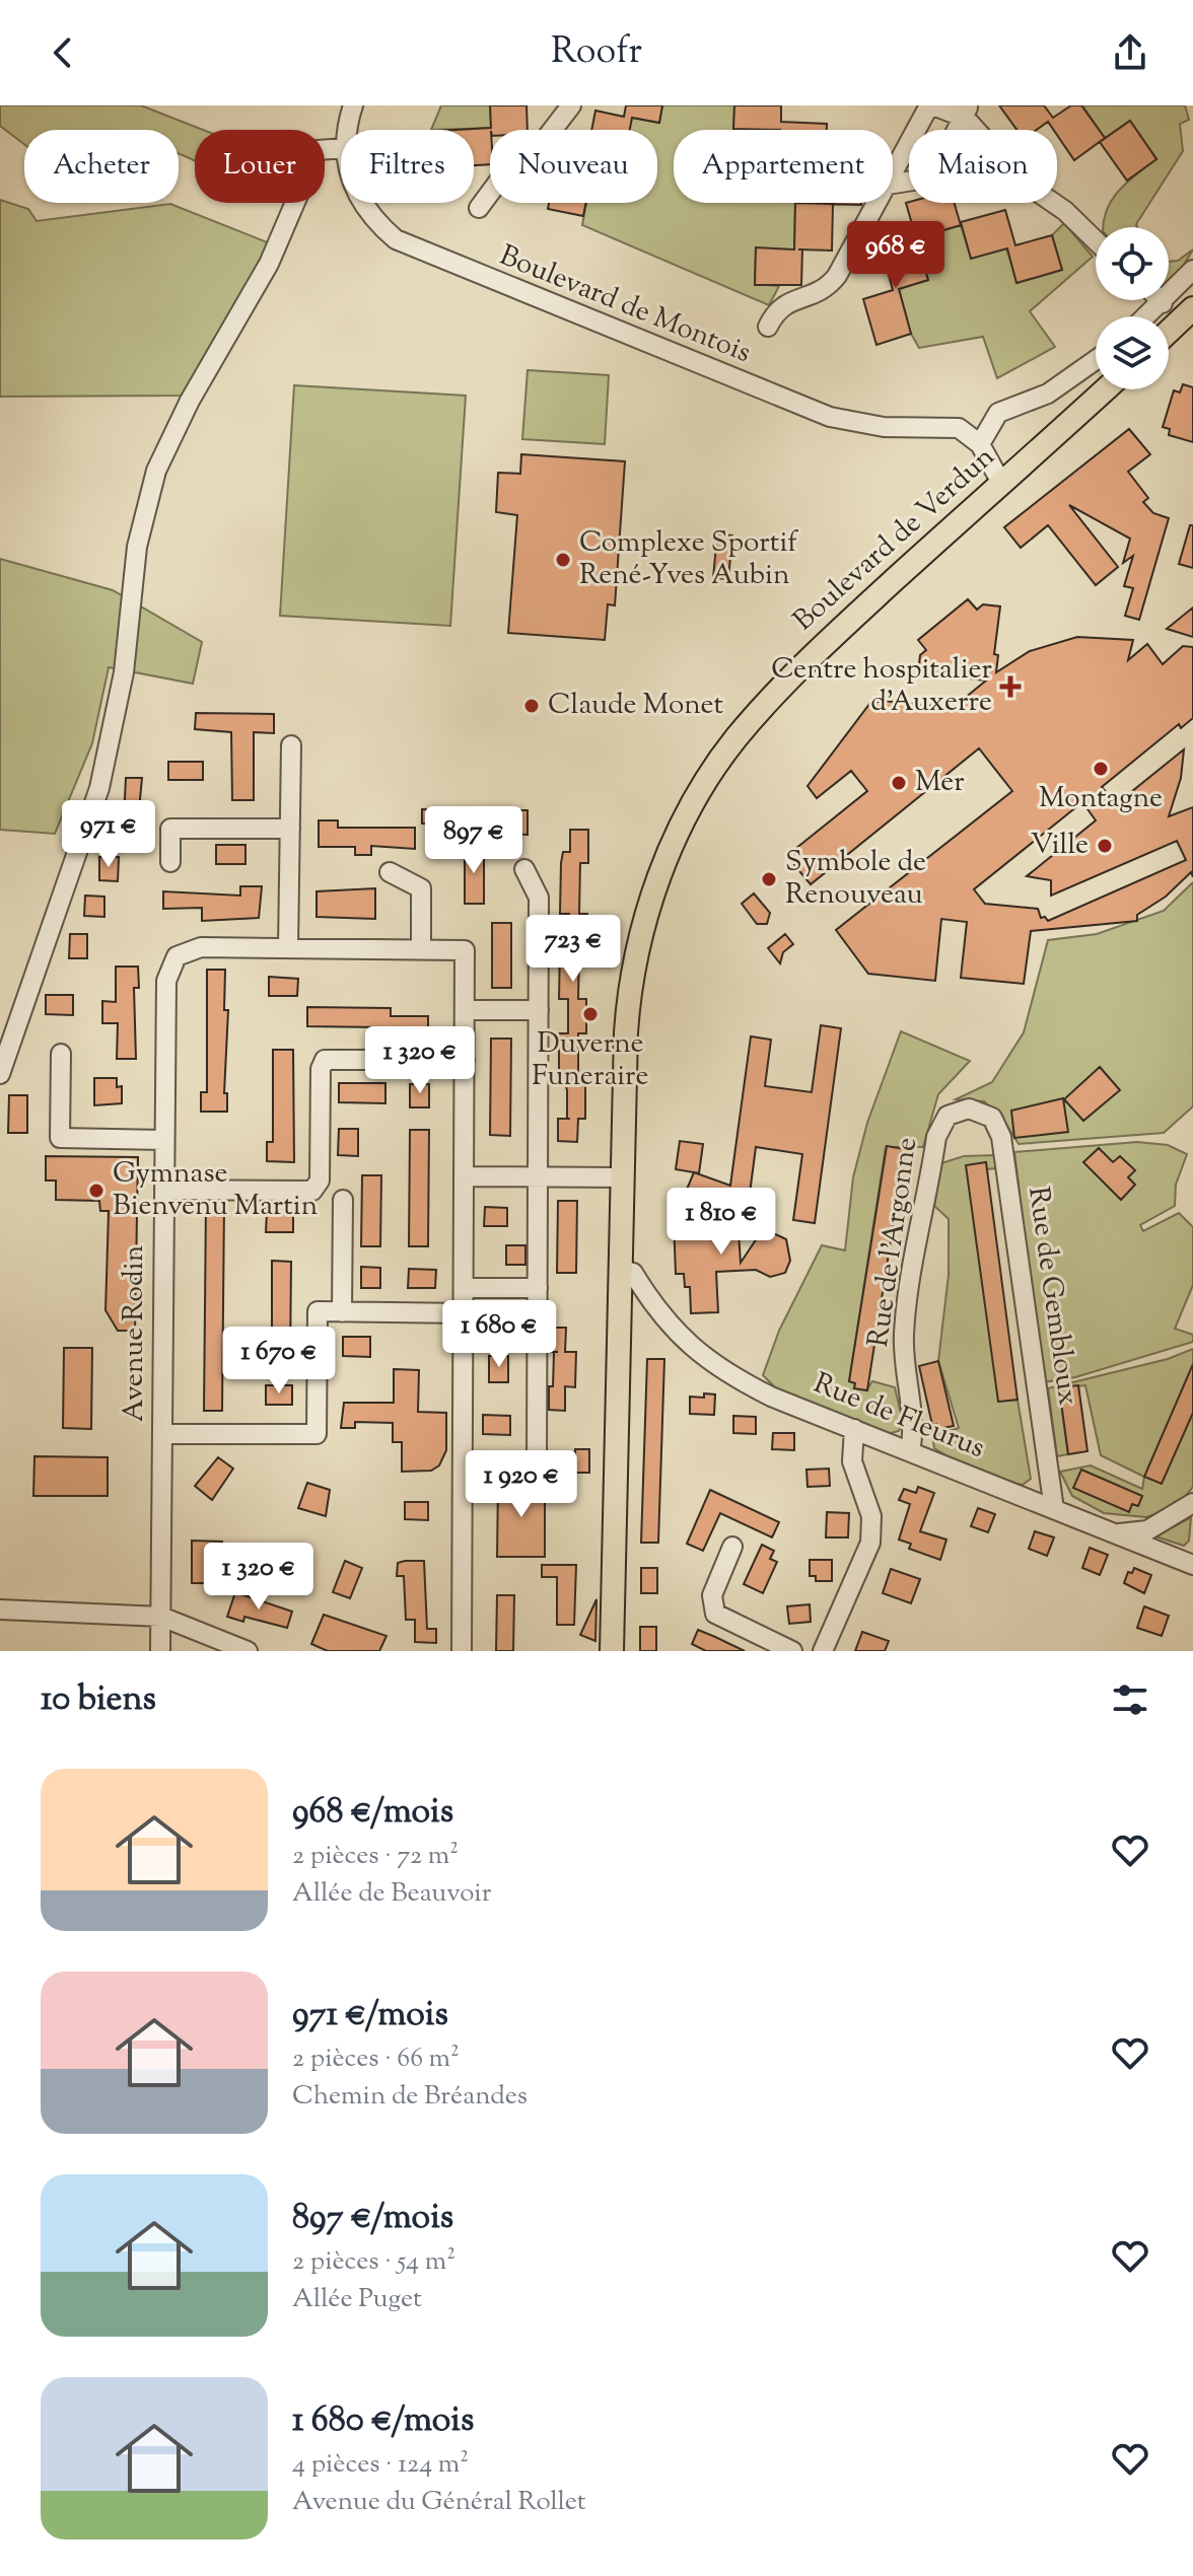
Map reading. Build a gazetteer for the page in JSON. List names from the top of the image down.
{
  "streets": {
    "main road": ["Boulevard de Verdun"],
    "street": [
      "Boulevard de Montois",
      "Rue de l'Argonne",
      "Rue de Gembloux",
      "Avenue Rodin",
      "Rue de Fleurus"
    ]
  },
  "crossings": [
    ["Boulevard de Verdun", "Rue de Fleurus"],
    ["Rue de l'Argonne", "Rue de Gembloux"],
    ["Rue de l'Argonne", "Rue de Fleurus"],
    ["Rue de Gembloux", "Rue de Fleurus"]
  ],
  "places": {
    "other": [
      "Complexe Sportif René-Yves Aubin",
      "Claude Monet",
      "Montagne",
      "Mer",
      "Ville",
      "Symbole de Renouveau",
      "Duverne Funeraire",
      "Gymnase Bienvenu Martin"
    ],
    "health": ["Centre hospitalier d’Auxerre"]
  },
  "page": {
    "header": "Roofr",
    "chip": [
      "Acheter",
      "Louer",
      "Filtres",
      "Nouveau",
      "Appartement",
      "Maison"
    ],
    "price": [
      "968 €",
      "971 €",
      "897 €",
      "723 €",
      "1 320 €",
      "1 810 €",
      "1 680 €",
      "1 670 €",
      "1 920 €",
      "1 320 €"
    ],
    "heading": "10 biens",
    "list": [
      {
        "name": "968 €/mois",
        "note": "2 pièces · 72 m² · Allée de Beauvoir"
      },
      {
        "name": "971 €/mois",
        "note": "2 pièces · 66 m² · Chemin de Bréandes"
      },
      {
        "name": "897 €/mois",
        "note": "2 pièces · 54 m² · Allée Puget"
      },
      {
        "name": "1 680 €/mois",
        "note": "4 pièces · 124 m² · Avenue du Général Rollet"
      }
    ]
  }
}
